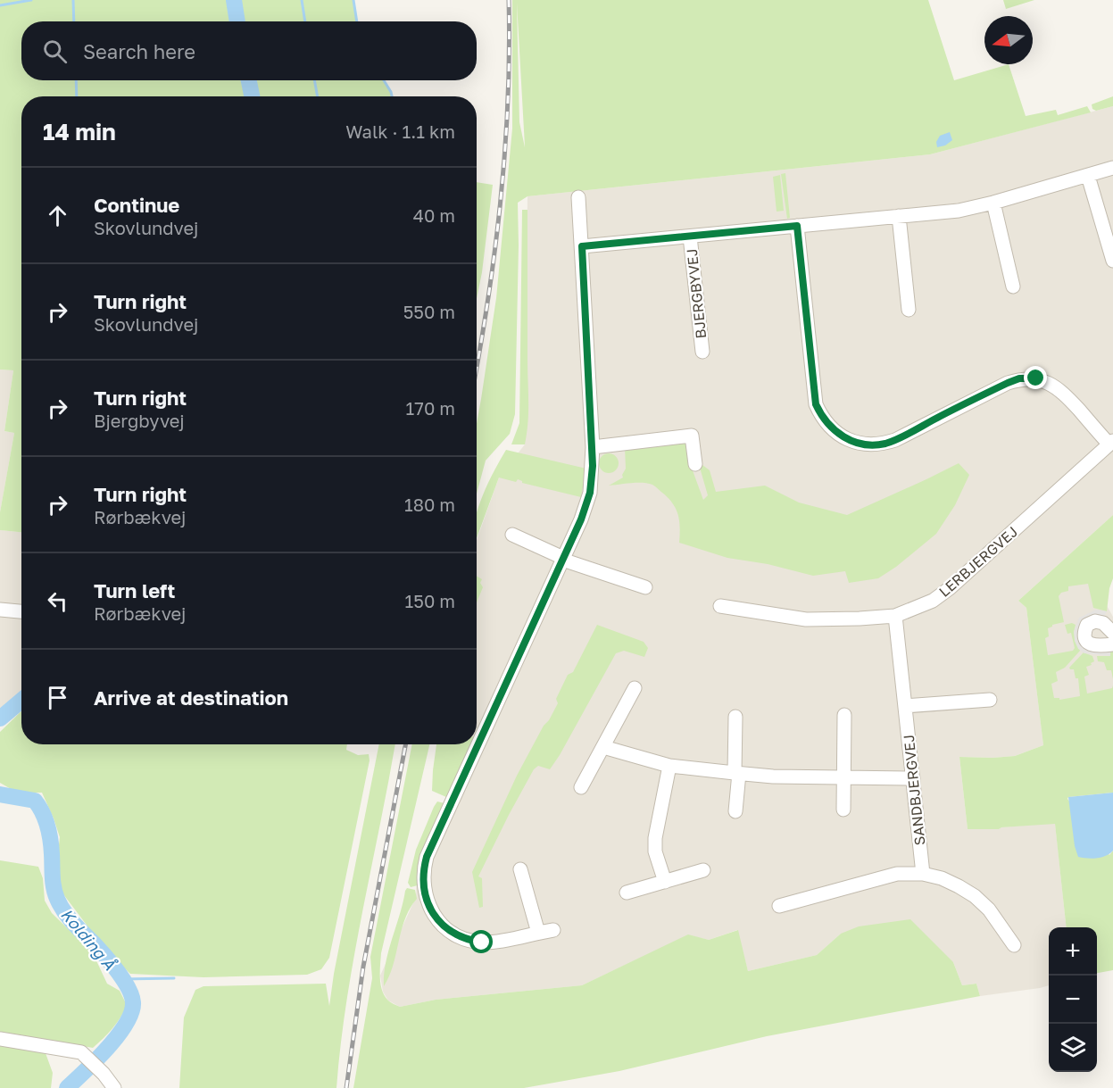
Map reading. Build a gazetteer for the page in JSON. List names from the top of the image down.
{
  "streets": {
    "street": ["BJERGBYVEJ", "LERBJERGVEJ", "SANDBJERGVEJ"]
  },
  "crossings": [
    ["LERBJERGVEJ", "SANDBJERGVEJ"]
  ],
  "water": ["Kolding Å"],
  "north": "left",
  "page": {
    "search": "Search here",
    "heading": ["14 min", "Walk · 1.1 km"],
    "list": [
      ["Continue", "Skovlundvej", "40 m"],
      ["Turn right", "Skovlundvej", "550 m"],
      ["Turn right", "Bjergbyvej", "170 m"],
      ["Turn right", "Rørbækvej", "180 m"],
      ["Turn left", "Rørbækvej", "150 m"],
      "Arrive at destination"
    ],
    "map_buttons": ["+", "−"]
  }
}
